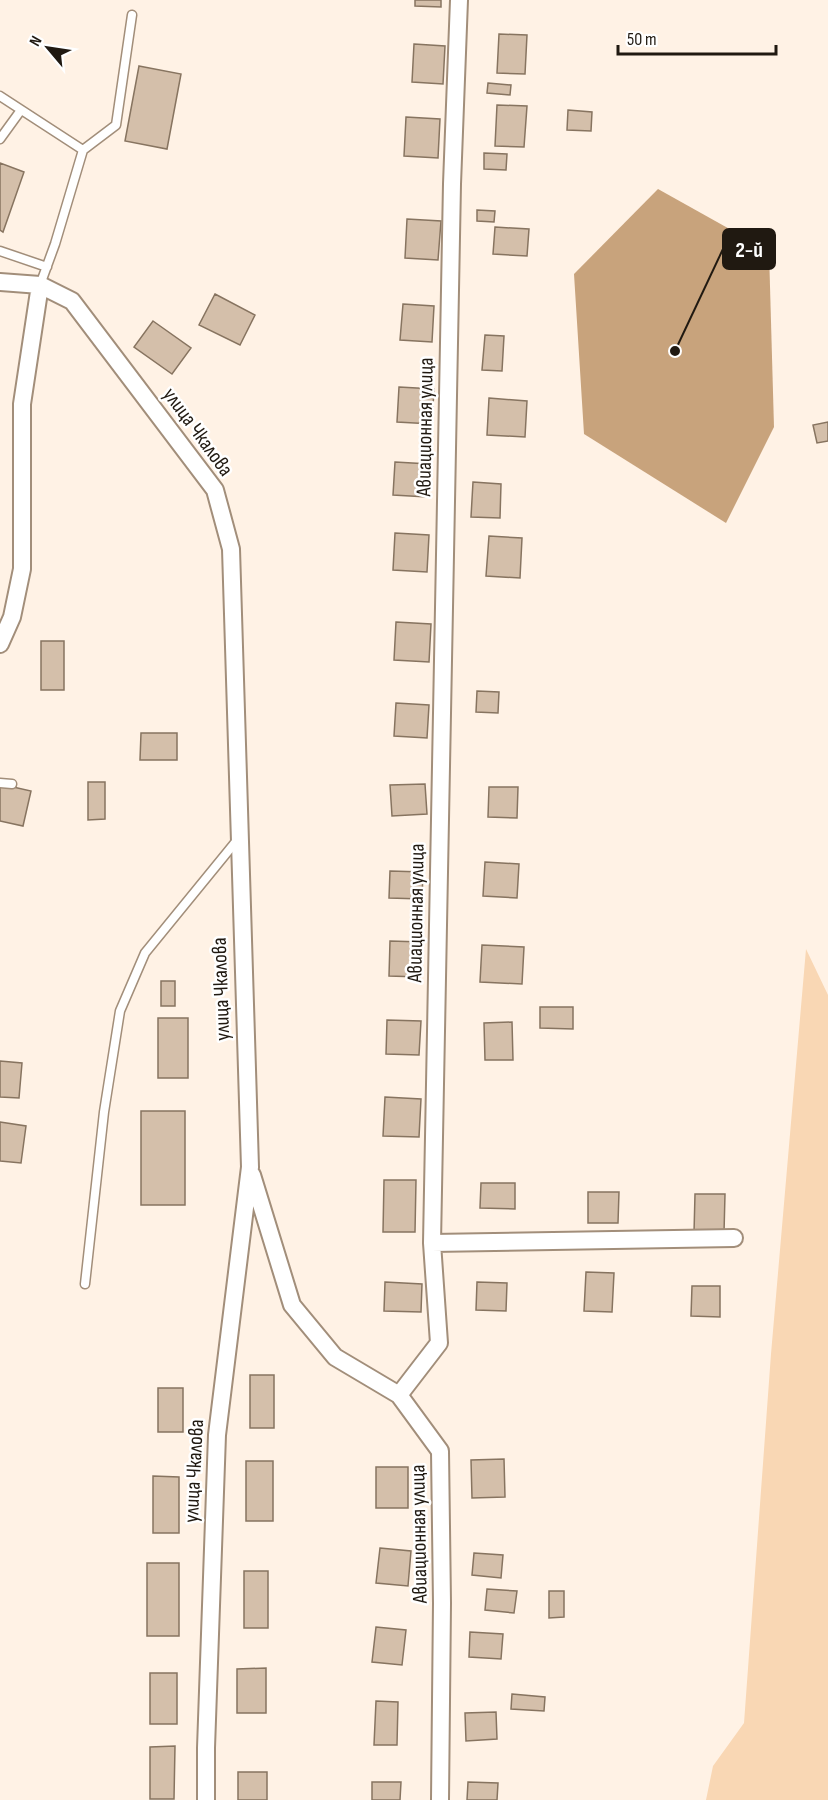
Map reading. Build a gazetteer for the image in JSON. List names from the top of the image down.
{
  "streets": {
    "street": ["Авиационная улица", "улица Чкалова"]
  },
  "places": ["2-й"],
  "scale_bar": "50 m",
  "north": "top left"
}
